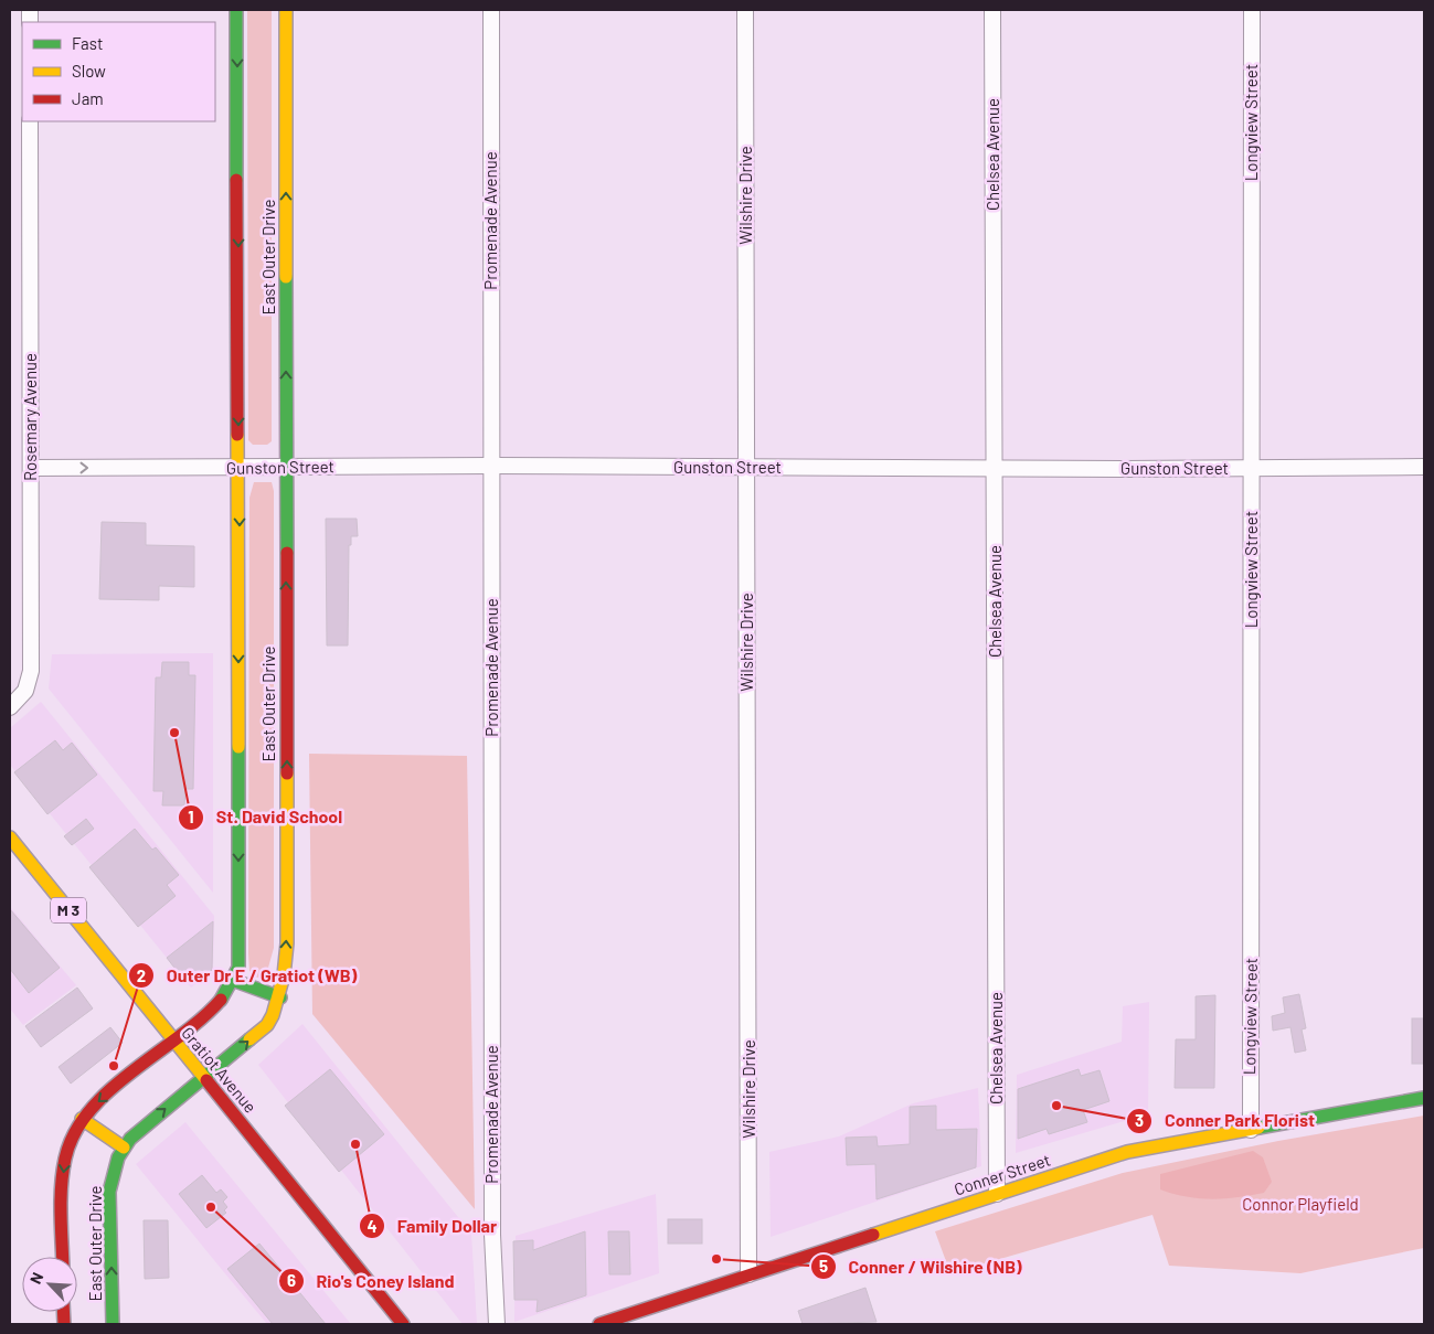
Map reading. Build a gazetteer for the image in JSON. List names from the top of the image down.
{
  "streets": {
    "street": [
      "Longview Street",
      "Chelsea Avenue",
      "Wilshire Drive",
      "Promenade Avenue",
      "East Outer Drive",
      "Rosemary Avenue",
      "Gunston Street",
      "M 3",
      "Gratiot Avenue",
      "Conner Street"
    ]
  },
  "crossings": [
    ["Longview Street", "Gunston Street"],
    ["Longview Street", "Conner Street"],
    ["Chelsea Avenue", "Gunston Street"],
    ["Chelsea Avenue", "Conner Street"],
    ["Wilshire Drive", "Gunston Street"],
    ["Wilshire Drive", "Conner Street"],
    ["Promenade Avenue", "Gunston Street"],
    ["East Outer Drive", "Gunston Street"],
    ["East Outer Drive", "Gratiot Avenue"],
    ["Rosemary Avenue", "Gunston Street"]
  ],
  "parks": ["Connor Playfield"],
  "places": [
    "St. David School",
    "Outer Dr E / Gratiot (WB)",
    "Conner Park Florist",
    "Family Dollar",
    "Rio's Coney Island",
    "Conner / Wilshire (NB)"
  ],
  "legend": ["Fast", "Slow", "Jam"],
  "north": "top left"
}
